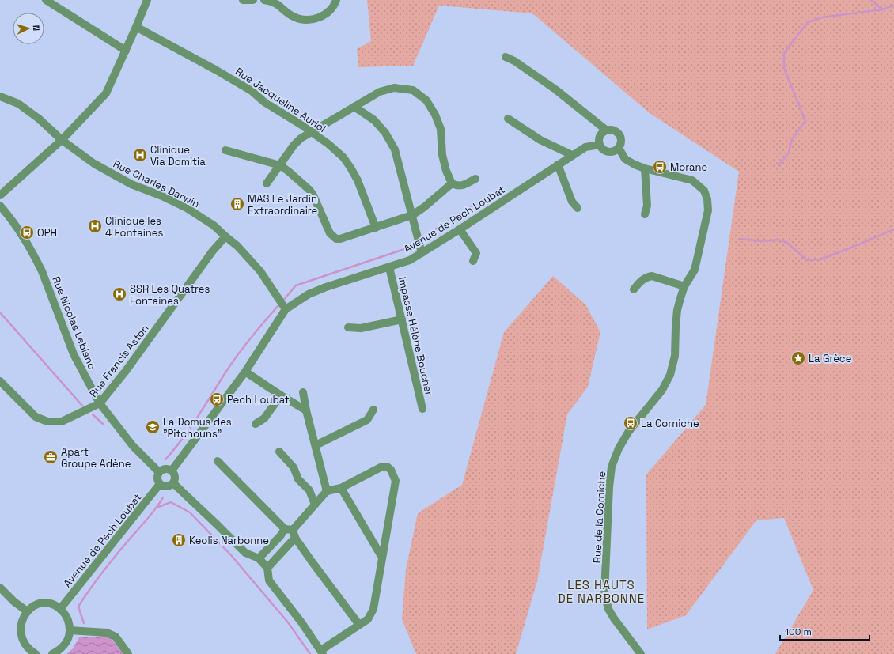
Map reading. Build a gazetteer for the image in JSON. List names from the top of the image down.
{
  "streets": {
    "street": [
      "Rue Jacqueline Auriol",
      "Rue Charles Darwin",
      "Avenue de Pech Loubat",
      "Rue Nicolas Leblanc",
      "Impasse Hélène Boucher",
      "Rue Francis Aston",
      "Rue de la Corniche"
    ]
  },
  "crossings": [
    ["Rue Charles Darwin", "Avenue de Pech Loubat"],
    ["Rue Charles Darwin", "Rue Francis Aston"],
    ["Avenue de Pech Loubat", "Rue Nicolas Leblanc"],
    ["Avenue de Pech Loubat", "Impasse Hélène Boucher"],
    ["Avenue de Pech Loubat", "Rue de la Corniche"],
    ["Rue Nicolas Leblanc", "Rue Francis Aston"]
  ],
  "districts": ["LES HAUTS DE NARBONNE"],
  "places": {
    "hospital": ["Clinique Via Domitia", "Clinique les 4 Fontaines", "SSR Les Quatres Fontaines"],
    "bus stop": [
      "Morane",
      "OPH",
      "Pech Loubat",
      "La Corniche"
    ],
    "building": ["MAS Le Jardin Extraordinaire", "Keolis Narbonne"],
    "place": ["La Grèce"],
    "school or university": ["La Domus des \"Pitchouns\""],
    "office": ["Apart Groupe Adène"]
  },
  "scale_bar": "100 m",
  "north": "right"
}
